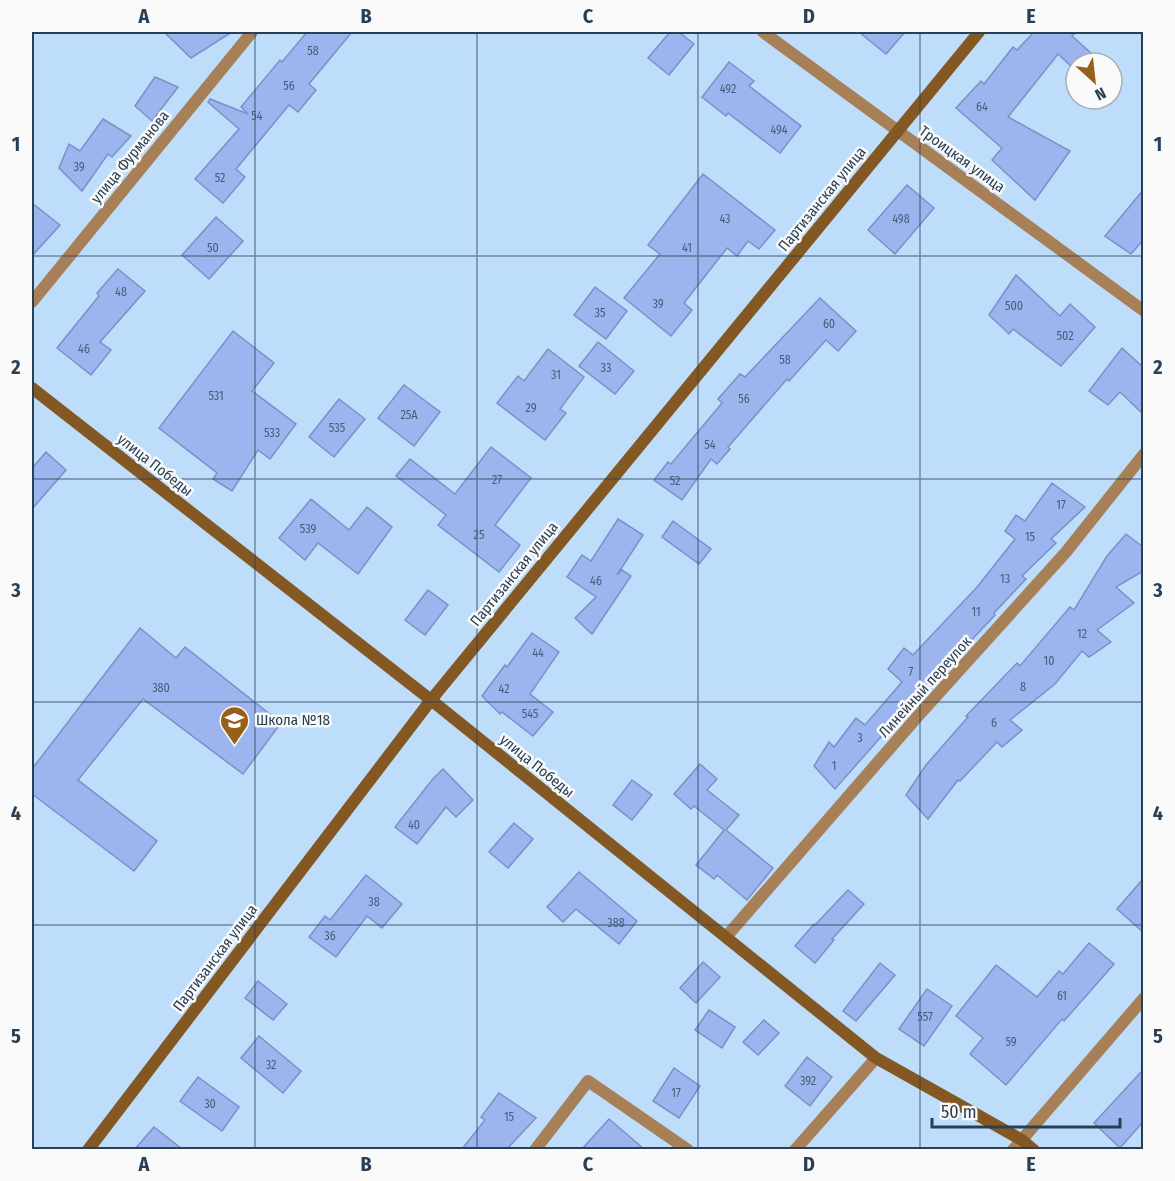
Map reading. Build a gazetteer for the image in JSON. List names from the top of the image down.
{
  "streets": {
    "street": [
      "улица Фурманова",
      "Троицкая улица",
      "Партизанская улица",
      "улица Победы",
      "Линейный переулок"
    ]
  },
  "crossings": [
    ["Троицкая улица", "Партизанская улица"],
    ["Партизанская улица", "улица Победы"],
    ["улица Победы", "Линейный переулок"]
  ],
  "places": {
    "school or university": ["Школа №18"]
  },
  "house_numbers": [
    "58",
    "56",
    "492",
    "64",
    "54",
    "494",
    "39",
    "52",
    "43",
    "498",
    "50",
    "41",
    "48",
    "39",
    "500",
    "35",
    "60",
    "502",
    "46",
    "58",
    "33",
    "31",
    "531",
    "56",
    "29",
    "25А",
    "535",
    "533",
    "54",
    "27",
    "52",
    "17",
    "539",
    "25",
    "15",
    "13",
    "46",
    "11",
    "12",
    "44",
    "10",
    "7",
    "8",
    "380",
    "42",
    "545",
    "6",
    "3",
    "1",
    "40",
    "38",
    "388",
    "36",
    "61",
    "557",
    "59",
    "32",
    "392",
    "17",
    "30",
    "15"
  ],
  "scale_bar": "50 m",
  "north": "bottom right",
  "grid": {
    "columns": [
      "A",
      "B",
      "C",
      "D",
      "E"
    ],
    "rows": [
      "1",
      "2",
      "3",
      "4",
      "5"
    ]
  }
}
